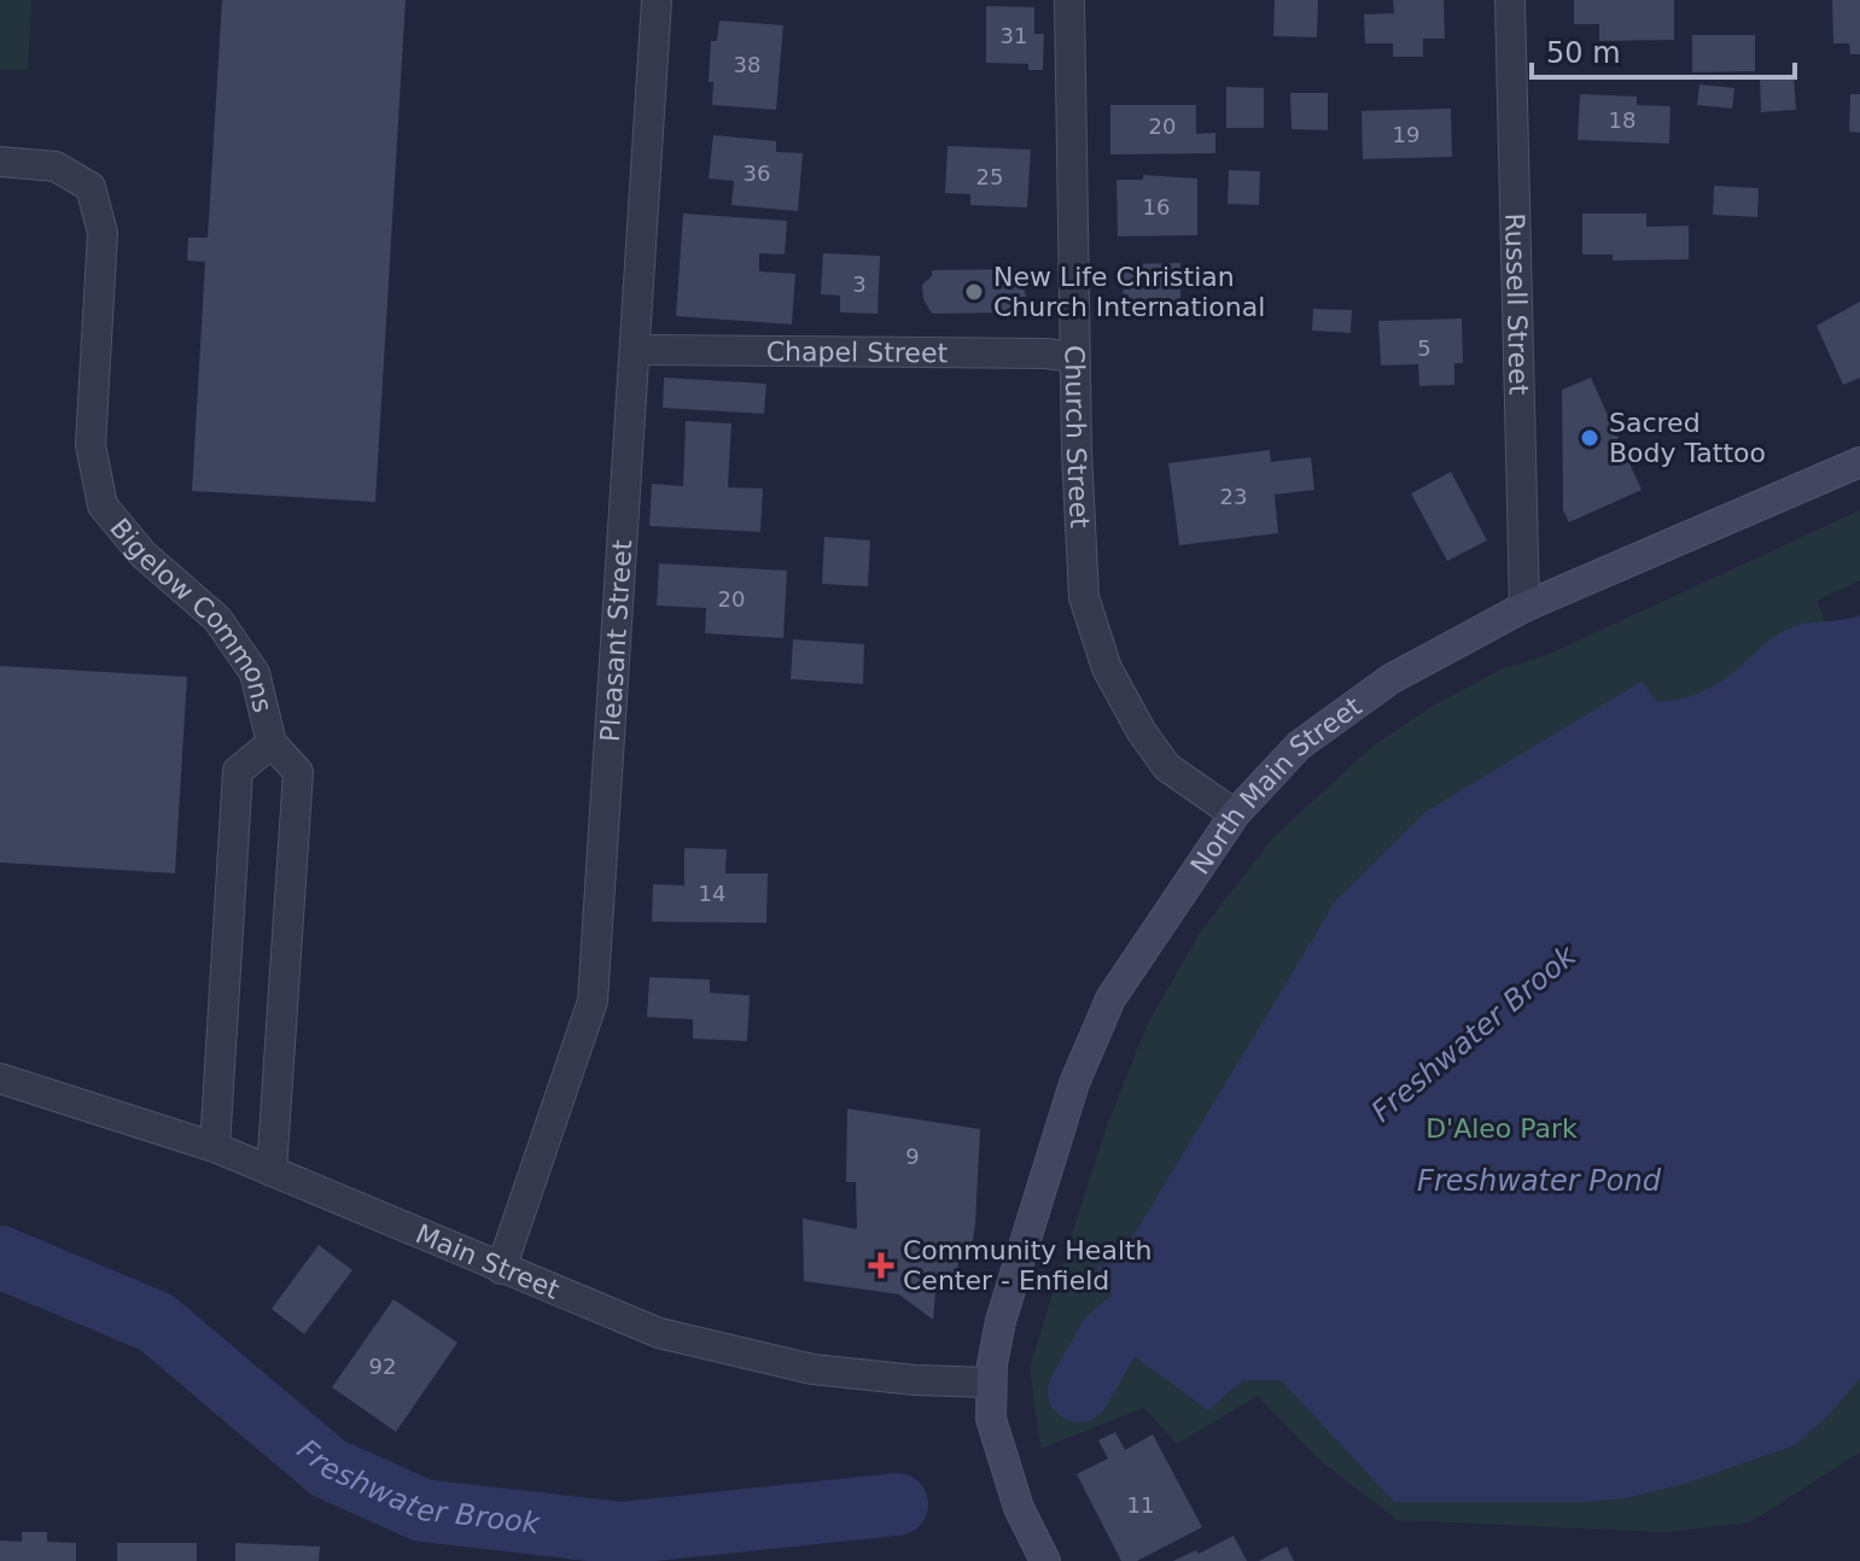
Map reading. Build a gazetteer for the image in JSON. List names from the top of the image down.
{
  "streets": {
    "street": [
      "Russell Street",
      "Chapel Street",
      "Church Street",
      "Bigelow Commons",
      "Pleasant Street",
      "North Main Street",
      "Main Street"
    ]
  },
  "crossings": [
    ["Russell Street", "North Main Street"],
    ["Chapel Street", "Church Street"],
    ["Chapel Street", "Pleasant Street"],
    ["Church Street", "North Main Street"],
    ["Bigelow Commons", "Main Street"],
    ["Pleasant Street", "Main Street"],
    ["North Main Street", "Main Street"]
  ],
  "water": ["Freshwater Brook", "Freshwater Pond"],
  "parks": ["D'Aleo Park"],
  "places": {
    "other": ["New Life Christian Church International", "Sacred Body Tattoo"],
    "health": ["Community Health Center - Enfield"]
  },
  "house_numbers": [
    "31",
    "38",
    "18",
    "20",
    "19",
    "36",
    "25",
    "16",
    "3",
    "5",
    "23",
    "20",
    "14",
    "9",
    "92",
    "11"
  ],
  "scale_bar": "50 m"
}
